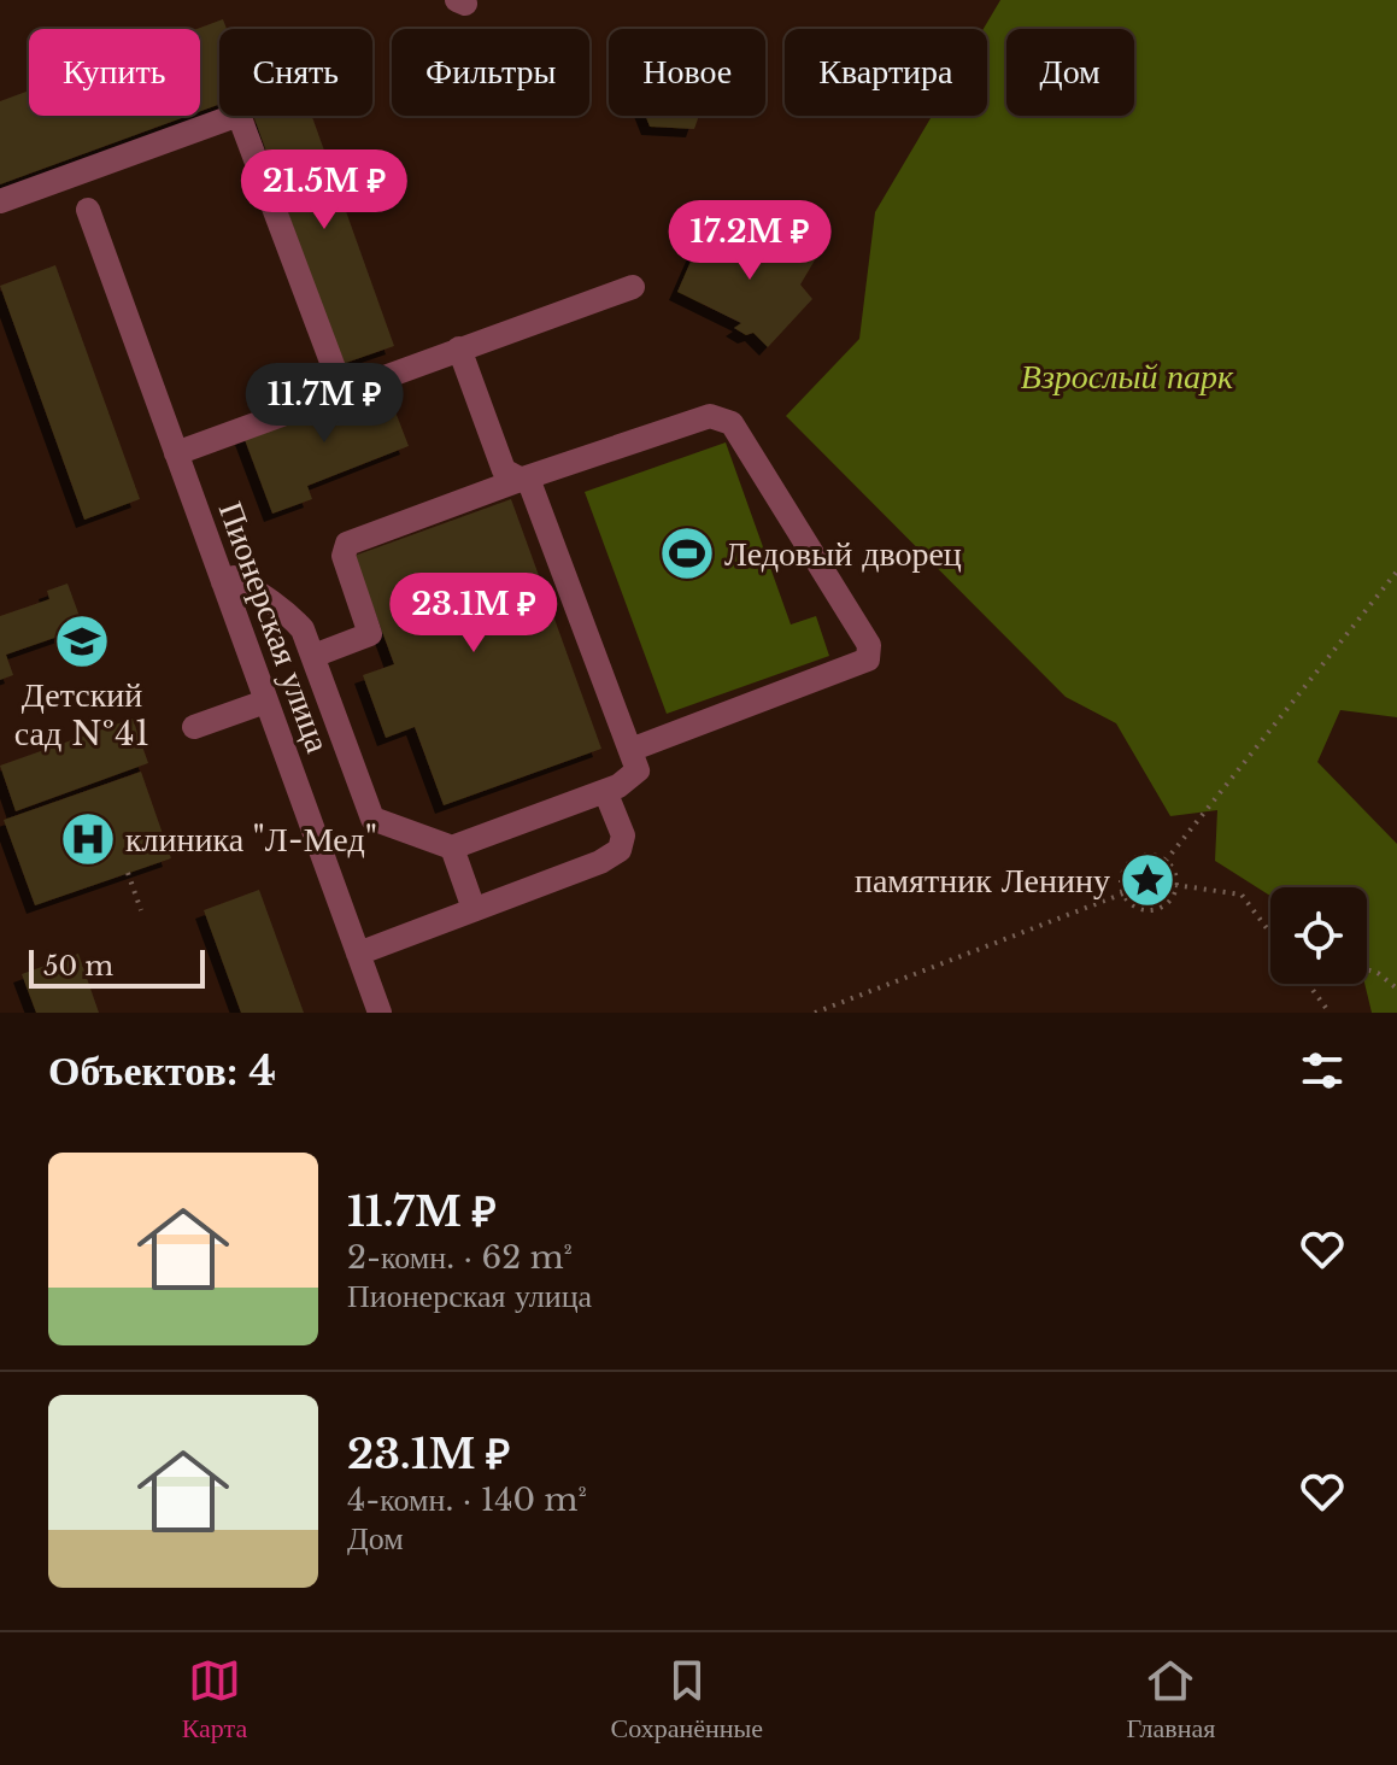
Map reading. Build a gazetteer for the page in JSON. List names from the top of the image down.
{
  "streets": {
    "street": ["Пионерская улица"]
  },
  "parks": ["Взрослый парк"],
  "places": {
    "sports": ["Ледовый дворец"],
    "school or university": ["Детский сад №41"],
    "hospital": ["клиника \"Л-Мед\""],
    "place": ["памятник Ленину"]
  },
  "scale_bar": "50 m",
  "page": {
    "chip": [
      "Купить",
      "Снять",
      "Фильтры",
      "Новое",
      "Квартира",
      "Дом"
    ],
    "price": [
      "21.5M ₽",
      "17.2M ₽",
      "11.7M ₽",
      "23.1M ₽"
    ],
    "scale": "50 m",
    "heading": "Объектов: 4",
    "list": [
      {
        "name": "11.7M ₽",
        "note": "2-комн. · 62 m² · Пионерская улица"
      },
      {
        "name": "23.1M ₽",
        "note": "4-комн. · 140 m² · Дом"
      }
    ],
    "tabs": ["Карта", "Сохранённые", "Главная"]
  }
}
